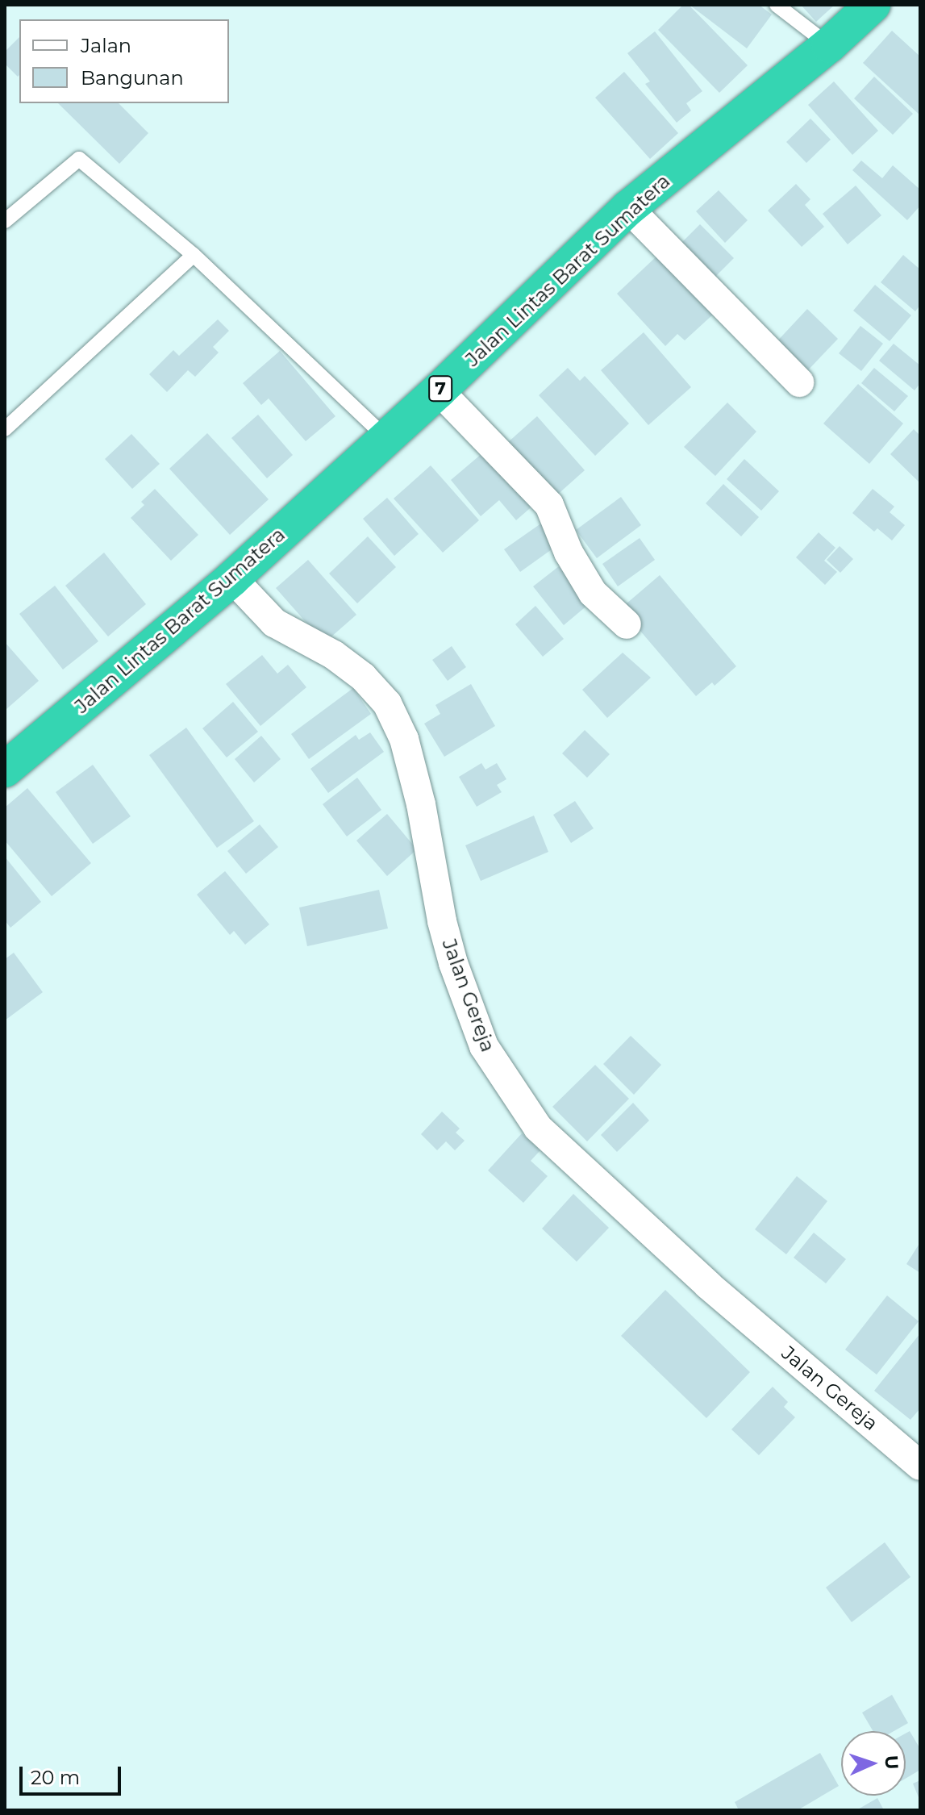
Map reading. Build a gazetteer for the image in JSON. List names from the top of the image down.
{
  "streets": {
    "highway": ["Jalan Lintas Barat Sumatera", "7"],
    "street": ["Jalan Gereja"]
  },
  "crossings": [
    ["Jalan Lintas Barat Sumatera", "Jalan Gereja"]
  ],
  "legend": ["Jalan", "Bangunan"],
  "scale_bar": "20 m",
  "north": "right"
}
